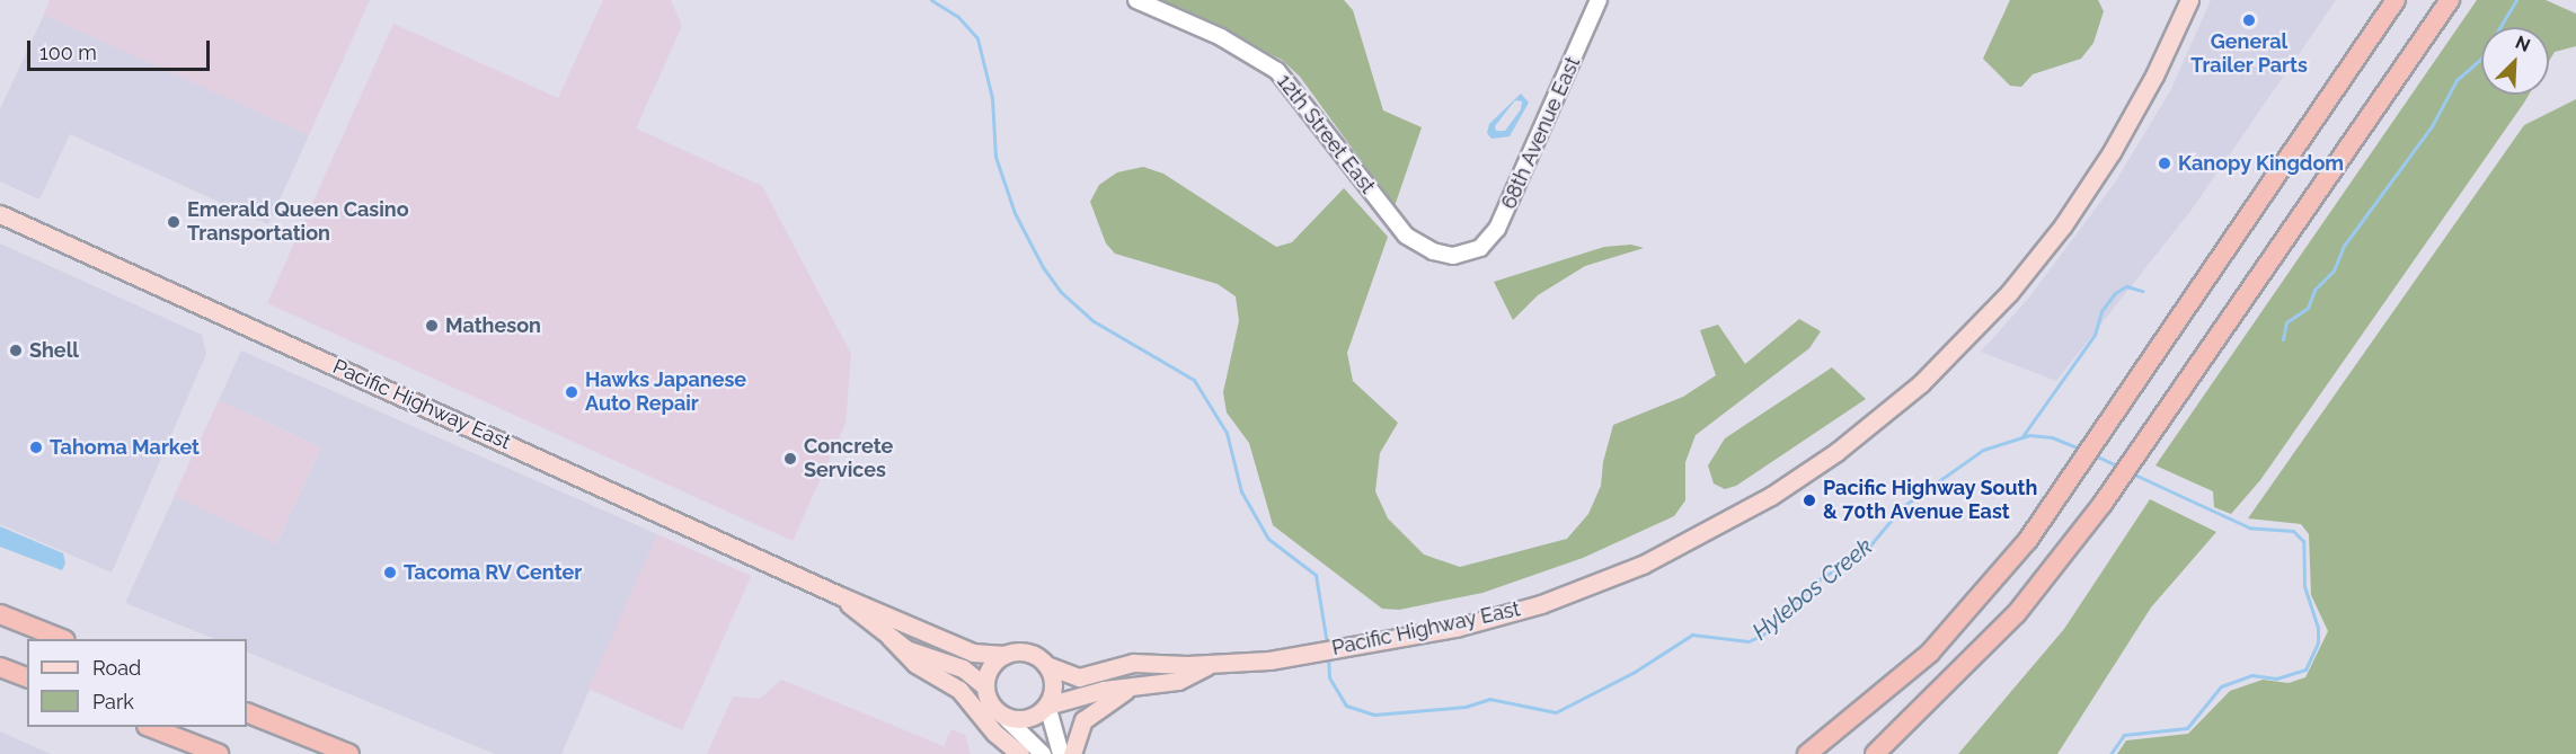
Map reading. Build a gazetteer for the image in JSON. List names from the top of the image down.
{
  "streets": {
    "main road": ["Pacific Highway East"],
    "street": ["68th Avenue East", "12th Street East"]
  },
  "crossings": [
    ["68th Avenue East", "12th Street East"]
  ],
  "water": ["Hylebos Creek"],
  "places": [
    "General Trailer Parts",
    "Kanopy Kingdom",
    "Emerald Queen Casino Transportation",
    "Matheson",
    "Shell",
    "Hawks Japanese Auto Repair",
    "Tahoma Market",
    "Concrete Services",
    "Pacific Highway South & 70th Avenue East",
    "Tacoma RV Center"
  ],
  "legend": ["Road", "Park"],
  "scale_bar": "100 m",
  "north": "top right"
}
